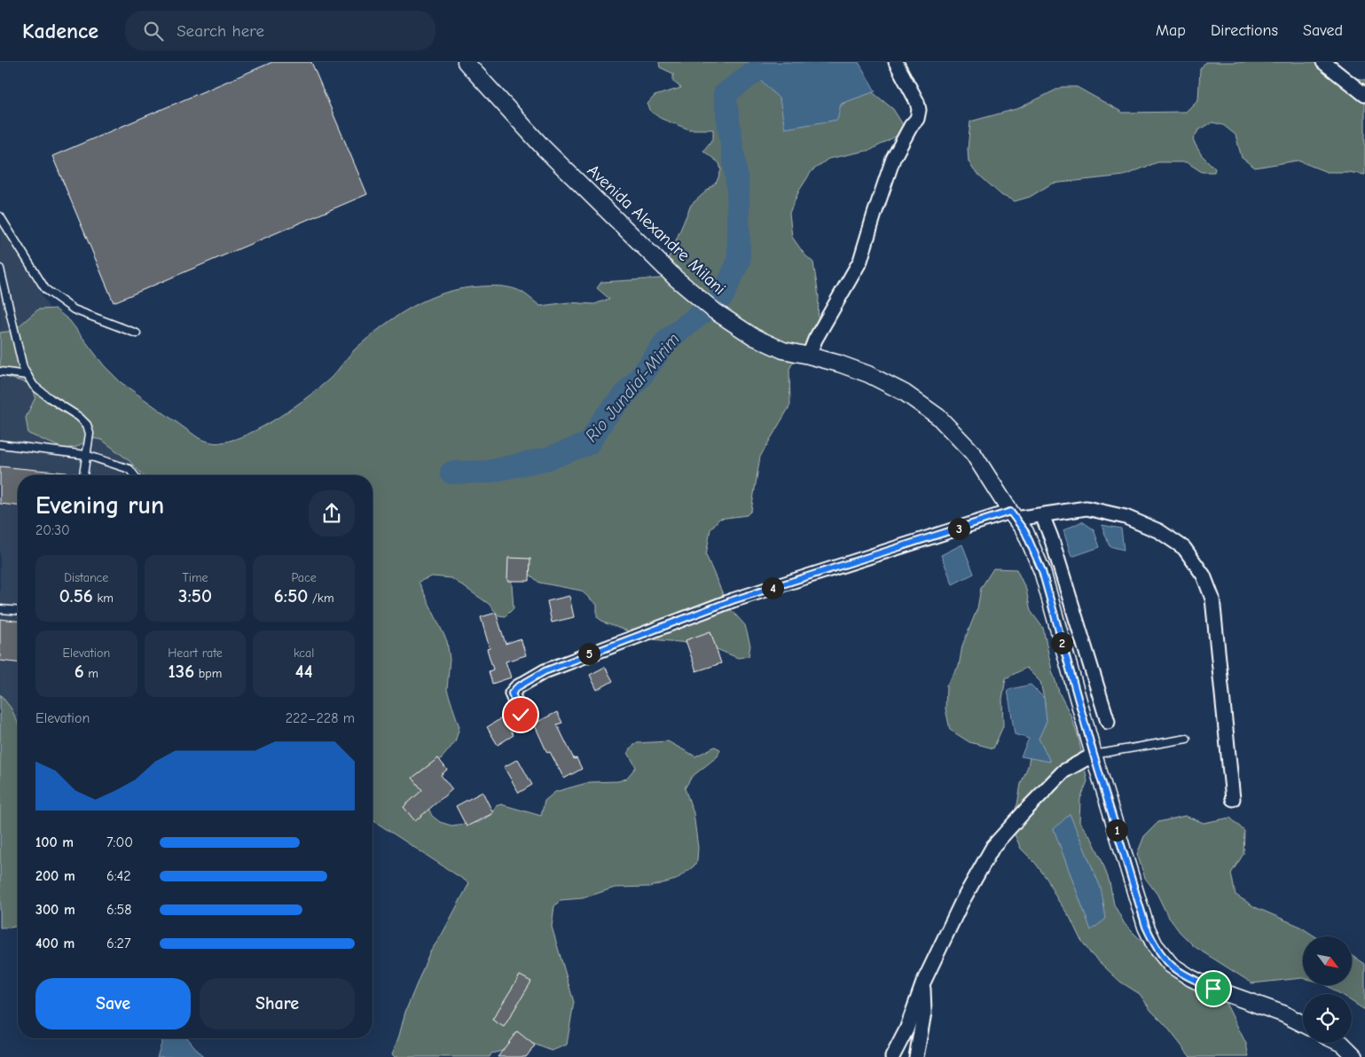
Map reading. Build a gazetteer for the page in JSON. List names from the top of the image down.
{
  "streets": {
    "street": ["Avenida Alexandre Milani"]
  },
  "water": ["Rio Jundiaí-Mirim"],
  "north": "bottom right",
  "page": {
    "header": "Kadence",
    "search": "Search here",
    "nav": ["Map", "Directions", "Saved"],
    "heading": ["Evening run", "20:30"],
    "pins": [
      "3",
      "4",
      "2",
      "5",
      "1"
    ],
    "stats": [
      ["Distance", "0.56 km"],
      ["Time", "3:50"],
      ["Pace", "6:50 /km"],
      ["Elevation", "6 m"],
      ["Heart rate", "136 bpm"],
      ["kcal", "44"]
    ],
    "chart": ["Elevation", "222–228 m"],
    "list": [
      {
        "name": "100 m",
        "note": "7:00"
      },
      {
        "name": "200 m",
        "note": "6:42"
      },
      {
        "name": "300 m",
        "note": "6:58"
      },
      {
        "name": "400 m",
        "note": "6:27"
      }
    ],
    "buttons": ["Save", "Share"]
  }
}
